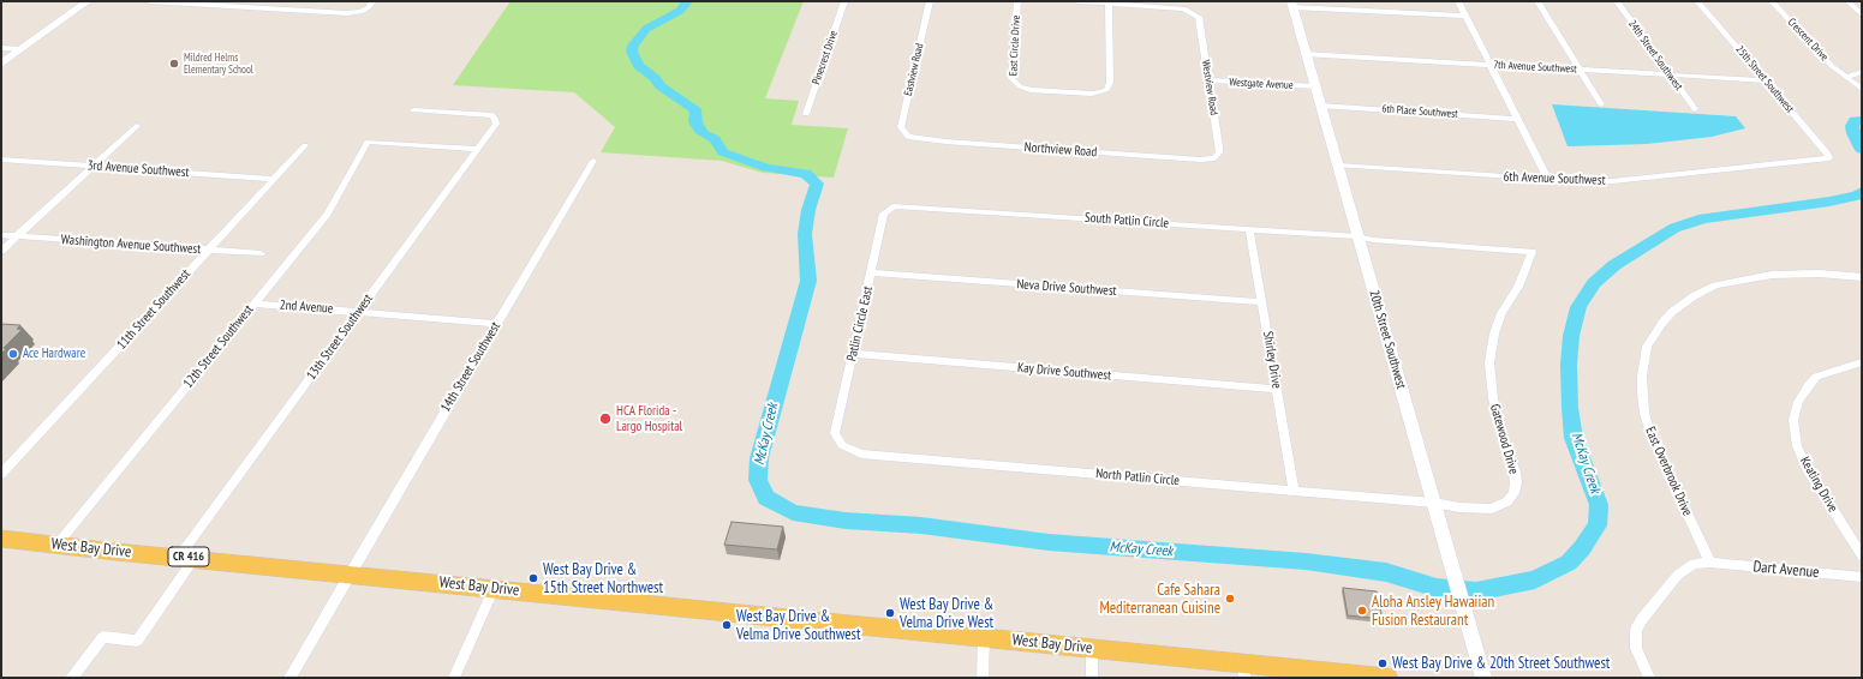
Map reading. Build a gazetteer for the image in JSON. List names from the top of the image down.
{
  "streets": {
    "main road": ["West Bay Drive", "CR 416"],
    "street": [
      "Crescent Drive",
      "East Circle Drive",
      "24th Street Southwest",
      "Pinecrest Drive",
      "7th Avenue Southwest",
      "Eastview Road",
      "25th Street Southwest",
      "Westgate Avenue",
      "Westview Road",
      "6th Place Southwest",
      "Northview Road",
      "3rd Avenue Southwest",
      "6th Avenue Southwest",
      "South Patlin Circle",
      "Washington Avenue Southwest",
      "Neva Drive Southwest",
      "2nd Avenue",
      "11th Street Southwest",
      "Patlin Circle East",
      "13th Street Southwest",
      "20th Street Southwest",
      "12th Street Southwest",
      "Shirley Drive",
      "14th Street Southwest",
      "Kay Drive Southwest",
      "Gatewood Drive",
      "East Overbrook Drive",
      "North Patlin Circle",
      "Keating Drive",
      "Dart Avenue"
    ]
  },
  "crossings": [
    ["East Circle Drive", "Westview Road"],
    ["24th Street Southwest", "7th Avenue Southwest"],
    ["7th Avenue Southwest", "25th Street Southwest"],
    ["7th Avenue Southwest", "20th Street Southwest"],
    ["Eastview Road", "Northview Road"],
    ["25th Street Southwest", "6th Avenue Southwest"],
    ["Westgate Avenue", "Westview Road"],
    ["Westgate Avenue", "20th Street Southwest"],
    ["Westview Road", "Northview Road"],
    ["6th Place Southwest", "20th Street Southwest"],
    ["3rd Avenue Southwest", "11th Street Southwest"],
    ["6th Avenue Southwest", "20th Street Southwest"],
    ["South Patlin Circle", "Patlin Circle East"],
    ["South Patlin Circle", "20th Street Southwest"],
    ["South Patlin Circle", "Shirley Drive"],
    ["South Patlin Circle", "Gatewood Drive"],
    ["Washington Avenue Southwest", "11th Street Southwest"],
    ["Neva Drive Southwest", "Patlin Circle East"],
    ["Neva Drive Southwest", "Shirley Drive"],
    ["2nd Avenue", "13th Street Southwest"],
    ["2nd Avenue", "12th Street Southwest"],
    ["2nd Avenue", "14th Street Southwest"],
    ["Patlin Circle East", "Kay Drive Southwest"],
    ["Patlin Circle East", "North Patlin Circle"],
    ["13th Street Southwest", "12th Street Southwest"],
    ["13th Street Southwest", "West Bay Drive"],
    ["20th Street Southwest", "Gatewood Drive"],
    ["20th Street Southwest", "North Patlin Circle"],
    ["12th Street Southwest", "West Bay Drive"],
    ["Shirley Drive", "Kay Drive Southwest"],
    ["Shirley Drive", "North Patlin Circle"],
    ["14th Street Southwest", "West Bay Drive"],
    ["Gatewood Drive", "North Patlin Circle"],
    ["East Overbrook Drive", "Dart Avenue"]
  ],
  "water": ["McKay Creek"],
  "places": [
    "Mildred Helms Elementary School",
    "Ace Hardware",
    "HCA Florida - Largo Hospital",
    "West Bay Drive & 15th Street Northwest",
    "Cafe Sahara Mediterranean Cuisine",
    "Aloha Ansley Hawaiian Fusion Restaurant",
    "West Bay Drive & Velma Drive West",
    "West Bay Drive & Velma Drive Southwest",
    "West Bay Drive & 20th Street Southwest"
  ]
}
